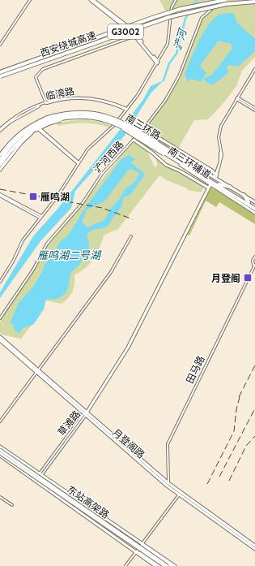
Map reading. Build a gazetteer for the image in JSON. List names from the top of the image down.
{
  "streets": {
    "highway": ["G3002", "西安绕城高速", "南三环路"],
    "main road": ["南三环辅道", "月登阁路", "东站高架路"],
    "street": [
      "临湾路",
      "浐河西路",
      "田马路",
      "草滩路"
    ]
  },
  "crossings": [
    ["南三环路", "南三环辅道"],
    ["田马路", "月登阁路"],
    ["草滩路", "月登阁路"]
  ],
  "water": ["浐河", "雁鸣湖二号湖"],
  "places": {
    "transit": ["雁鸣湖", "月登阁"]
  }
}
